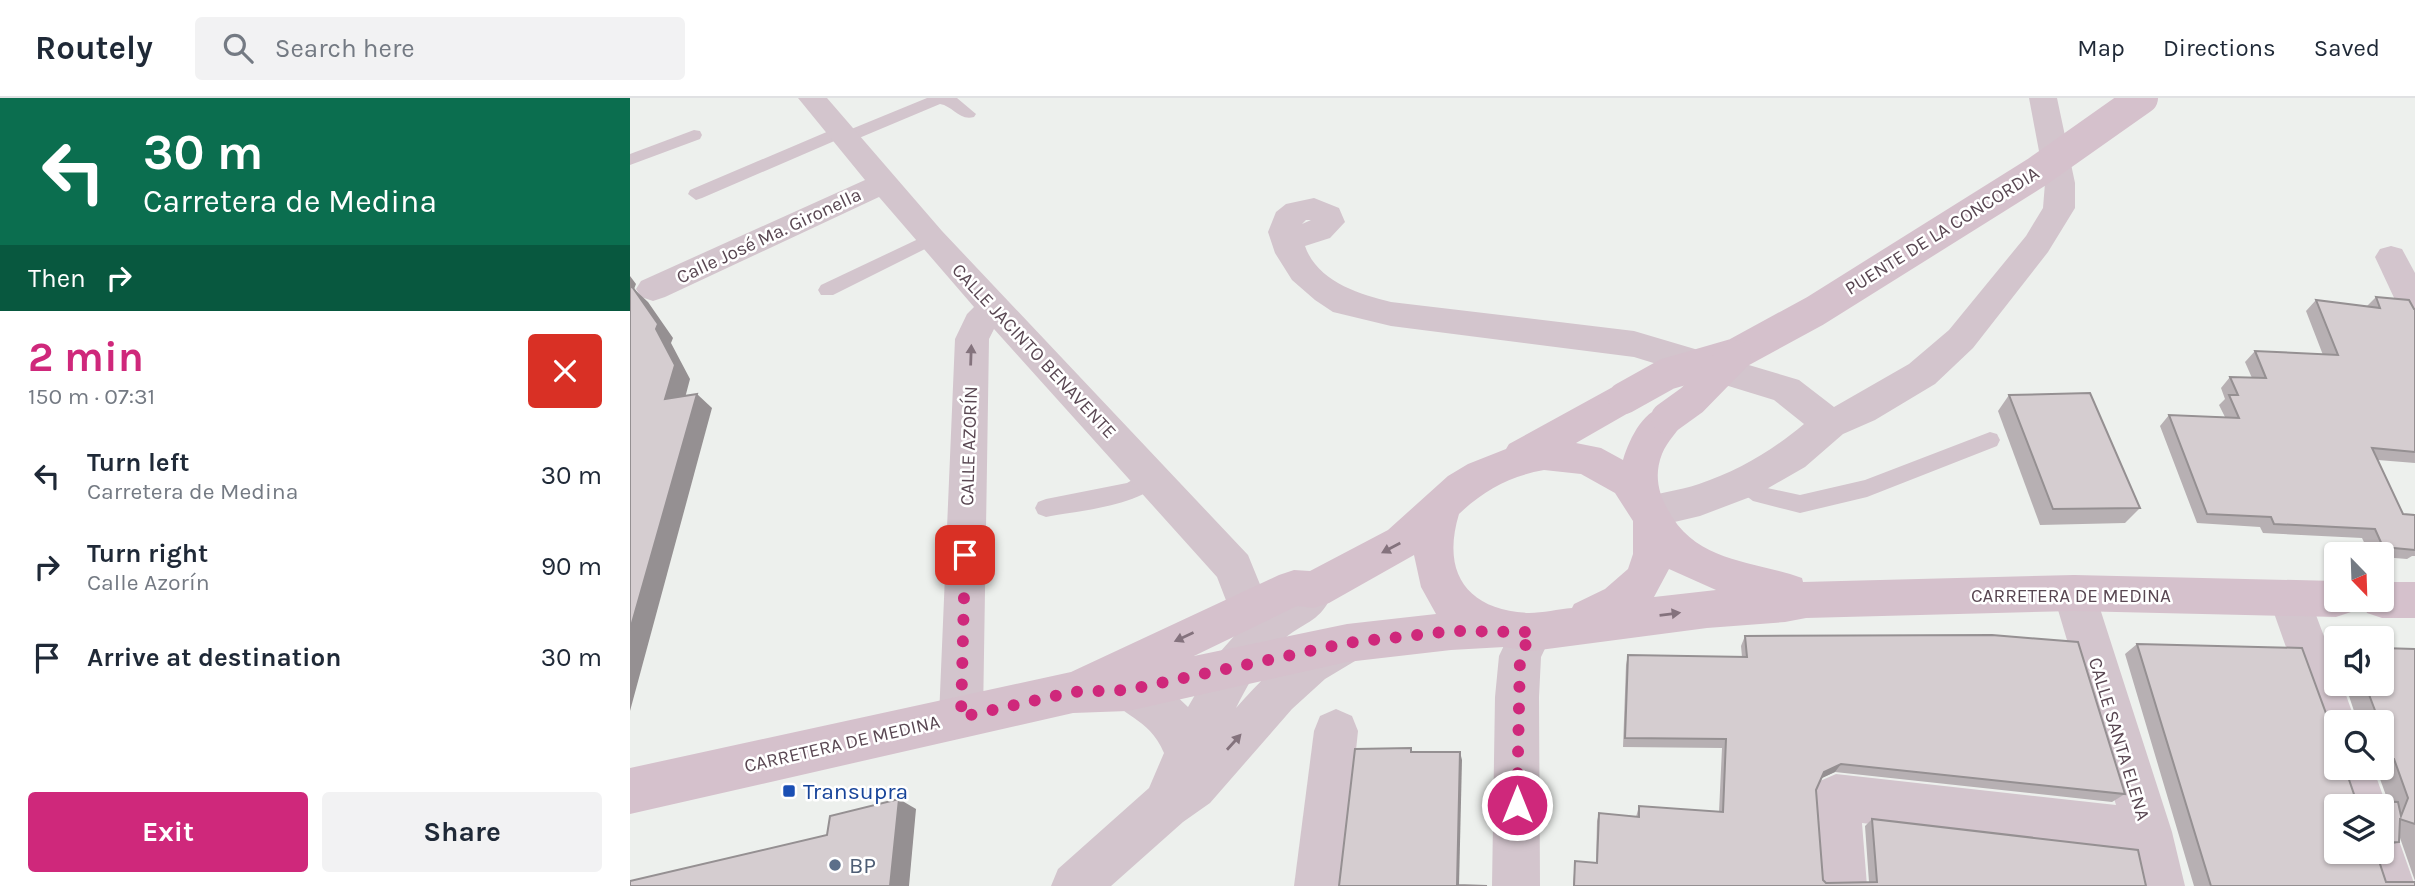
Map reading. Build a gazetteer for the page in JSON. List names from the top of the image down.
{
  "streets": {
    "main road": ["PUENTE DE LA CONCORDIA", "CARRETERA DE MEDINA"],
    "street": [
      "Calle José Mª. Gironella",
      "CALLE JACINTO BENAVENTE",
      "CALLE AZORÍN",
      "CALLE SANTA ELENA"
    ]
  },
  "crossings": [
    ["Calle José Mª. Gironella", "CALLE JACINTO BENAVENTE"],
    ["CALLE JACINTO BENAVENTE", "CALLE AZORÍN"],
    ["CALLE AZORÍN", "CARRETERA DE MEDINA"],
    ["CARRETERA DE MEDINA", "CALLE SANTA ELENA"]
  ],
  "one_way": ["CALLE AZORÍN"],
  "places": {
    "transit": ["Transupra"],
    "other": ["BP"]
  },
  "north": "bottom right",
  "page": {
    "header": "Routely",
    "search": "Search here",
    "nav": ["Map", "Directions", "Saved"],
    "turn": ["30 m", "Carretera de Medina"],
    "then": "Then",
    "heading": ["2 min", "150 m · 07:31"],
    "list": [
      {
        "name": "Turn left",
        "note": "Carretera de Medina",
        "value": "30 m"
      },
      {
        "name": "Turn right",
        "note": "Calle Azorín",
        "value": "90 m"
      },
      {
        "name": "Arrive at destination",
        "value": "30 m"
      }
    ],
    "buttons": ["Exit", "Share"]
  }
}
